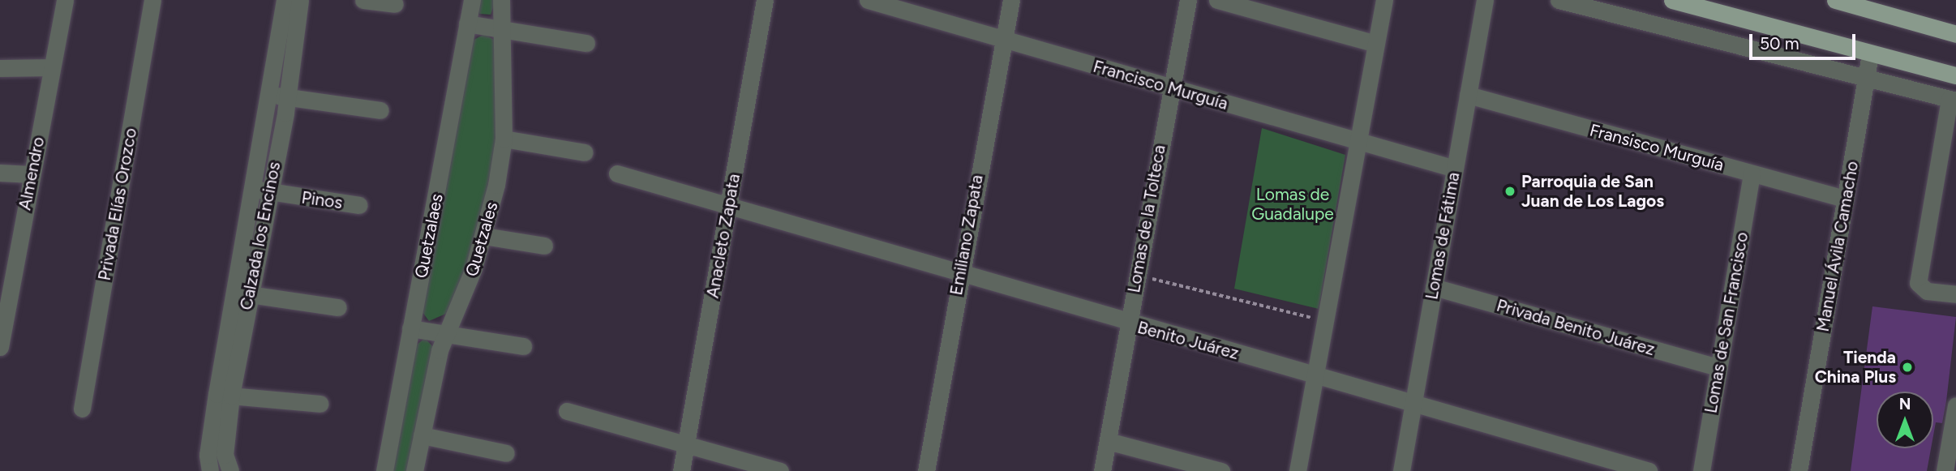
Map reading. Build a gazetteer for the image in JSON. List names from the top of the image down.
{
  "streets": {
    "street": [
      "Francisco Murguía",
      "Fransisco Murguía",
      "Almendro",
      "Pinos",
      "Privada Elías Orozco",
      "Lomas de la Tolteca",
      "Emiliano Zapata",
      "Calzada los Encinos",
      "Quetzalaes",
      "Anacleto Zapata",
      "Lomas de Fátima",
      "Quetzales",
      "Manuel Ávila Camacho",
      "Lomas de San Francisco",
      "Privada Benito Juárez",
      "Benito Juárez"
    ]
  },
  "crossings": [
    ["Francisco Murguía", "Lomas de la Tolteca"],
    ["Francisco Murguía", "Emiliano Zapata"],
    ["Francisco Murguía", "Lomas de Fátima"],
    ["Fransisco Murguía", "Lomas de Fátima"],
    ["Fransisco Murguía", "Manuel Ávila Camacho"],
    ["Fransisco Murguía", "Lomas de San Francisco"],
    ["Pinos", "Calzada los Encinos"],
    ["Lomas de la Tolteca", "Benito Juárez"],
    ["Emiliano Zapata", "Benito Juárez"],
    ["Anacleto Zapata", "Benito Juárez"],
    ["Lomas de Fátima", "Privada Benito Juárez"],
    ["Lomas de Fátima", "Benito Juárez"],
    ["Lomas de San Francisco", "Privada Benito Juárez"]
  ],
  "parks": ["Lomas de Guadalupe"],
  "places": ["Parroquia de San Juan de Los Lagos", "Tienda China Plus"],
  "scale_bar": "50 m",
  "north": "top"
}
